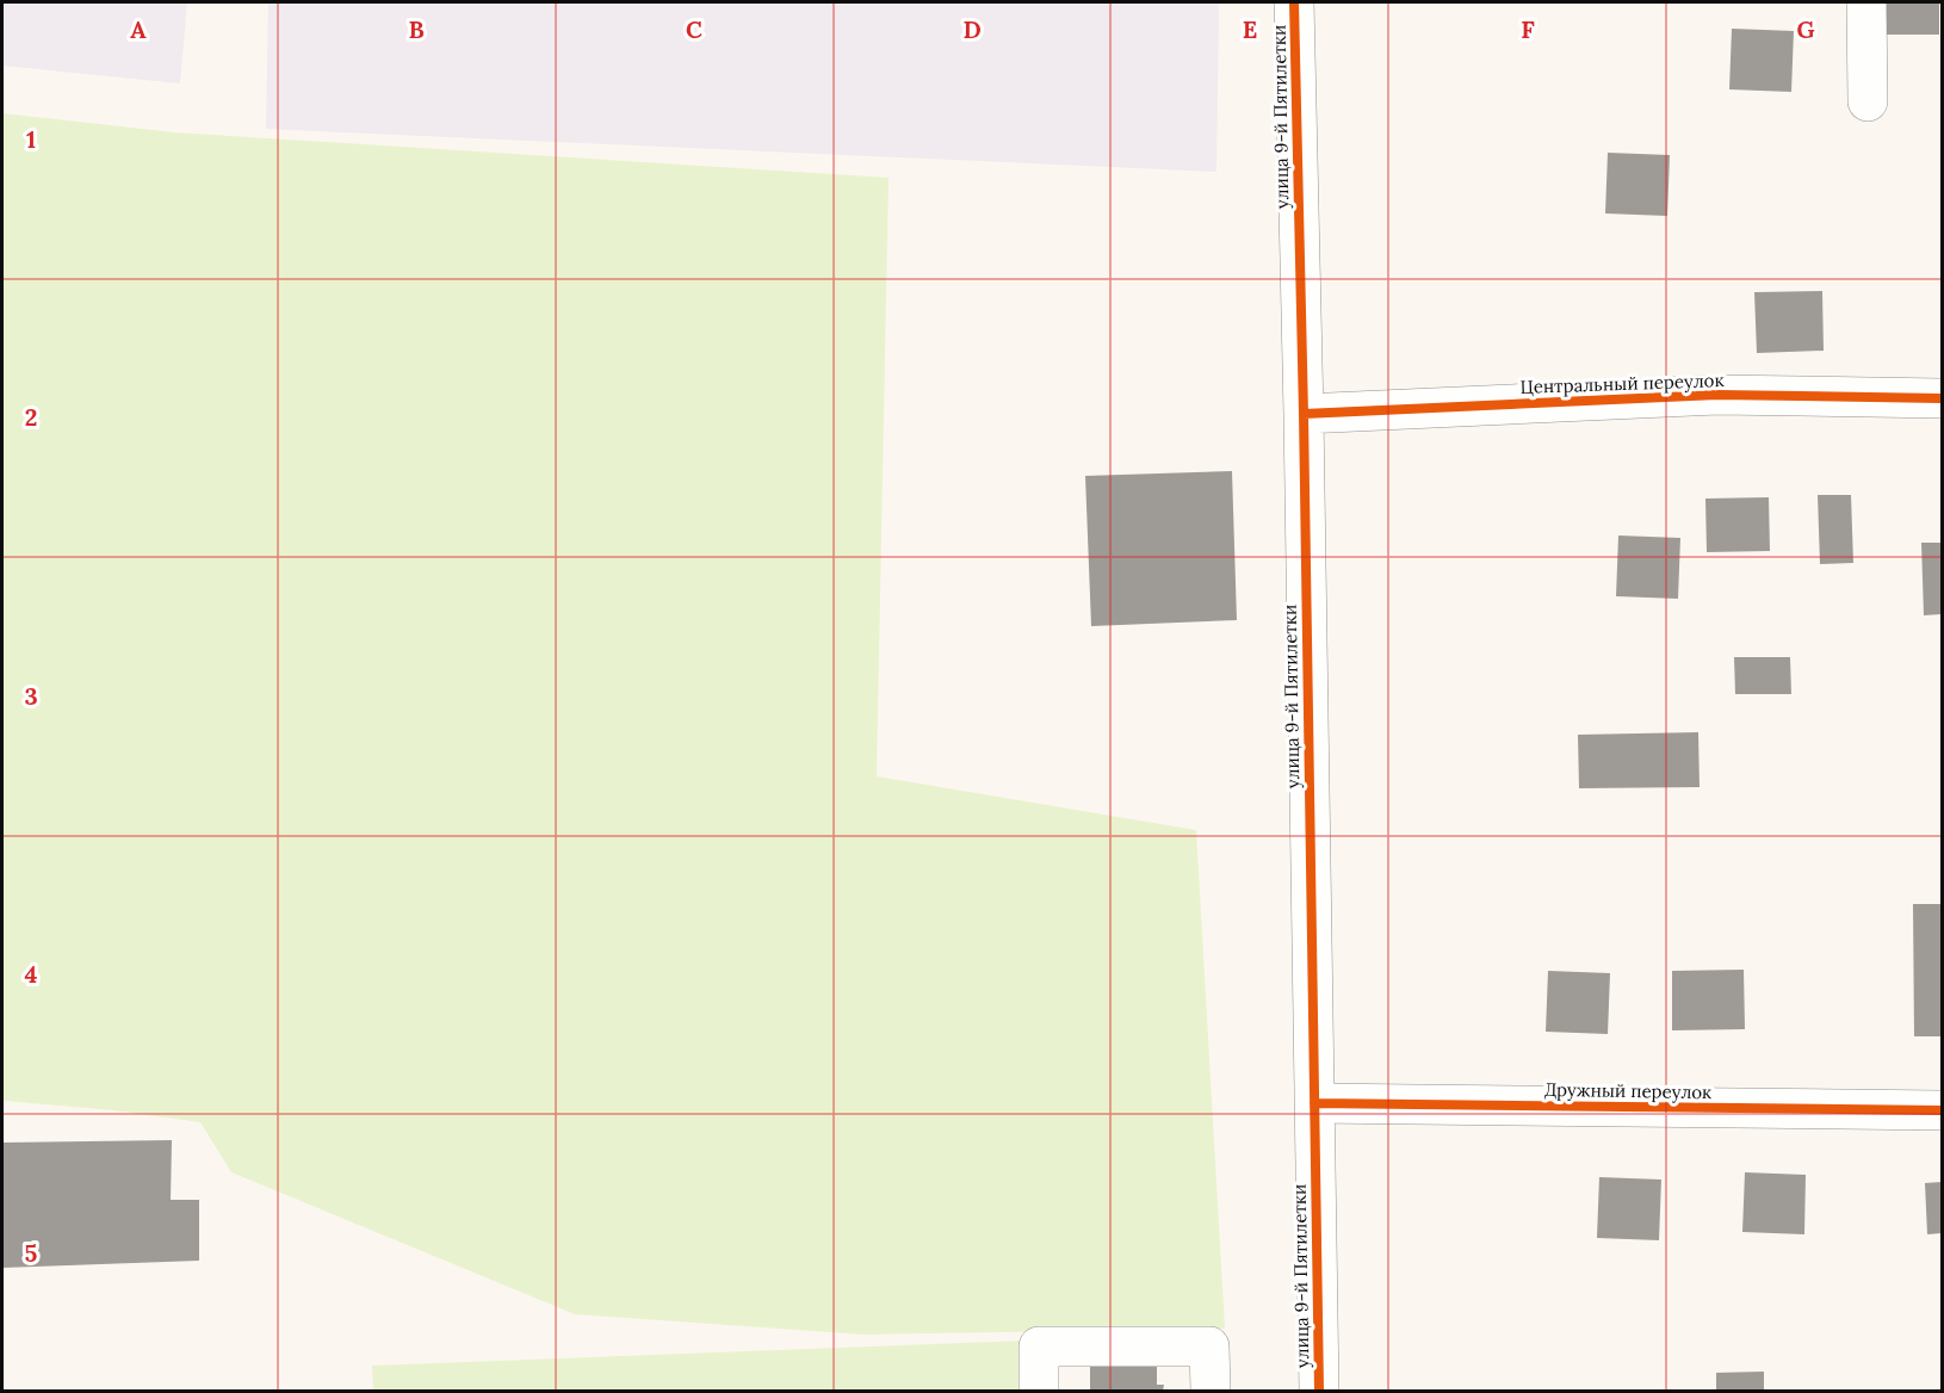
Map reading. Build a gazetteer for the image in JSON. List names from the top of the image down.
{
  "streets": {
    "street": ["улица 9-й Пятилетки", "Центральный переулок", "Дружный переулок"]
  },
  "crossings": [
    ["улица 9-й Пятилетки", "Центральный переулок"],
    ["улица 9-й Пятилетки", "Дружный переулок"]
  ],
  "grid": {
    "columns": [
      "A",
      "B",
      "C",
      "D",
      "E",
      "F",
      "G"
    ],
    "rows": [
      "1",
      "2",
      "3",
      "4",
      "5"
    ]
  }
}
